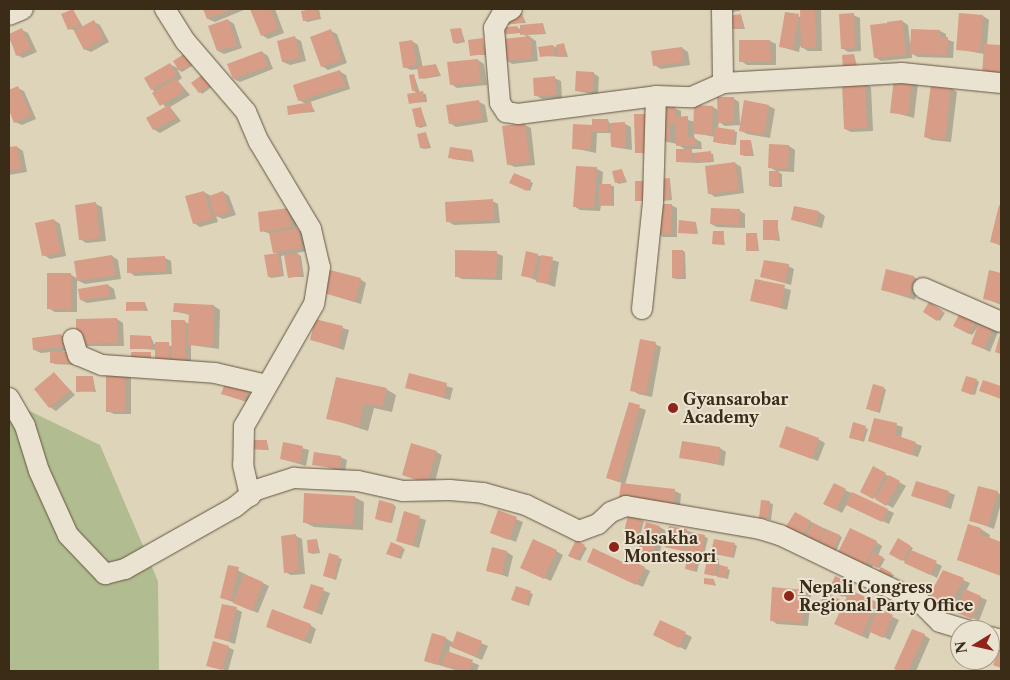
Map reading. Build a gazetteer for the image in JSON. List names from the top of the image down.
{
  "places": ["Gyansarobar Academy", "Balsakha Montessori", "Nepali Congress Regional Party Office"],
  "north": "left"
}
